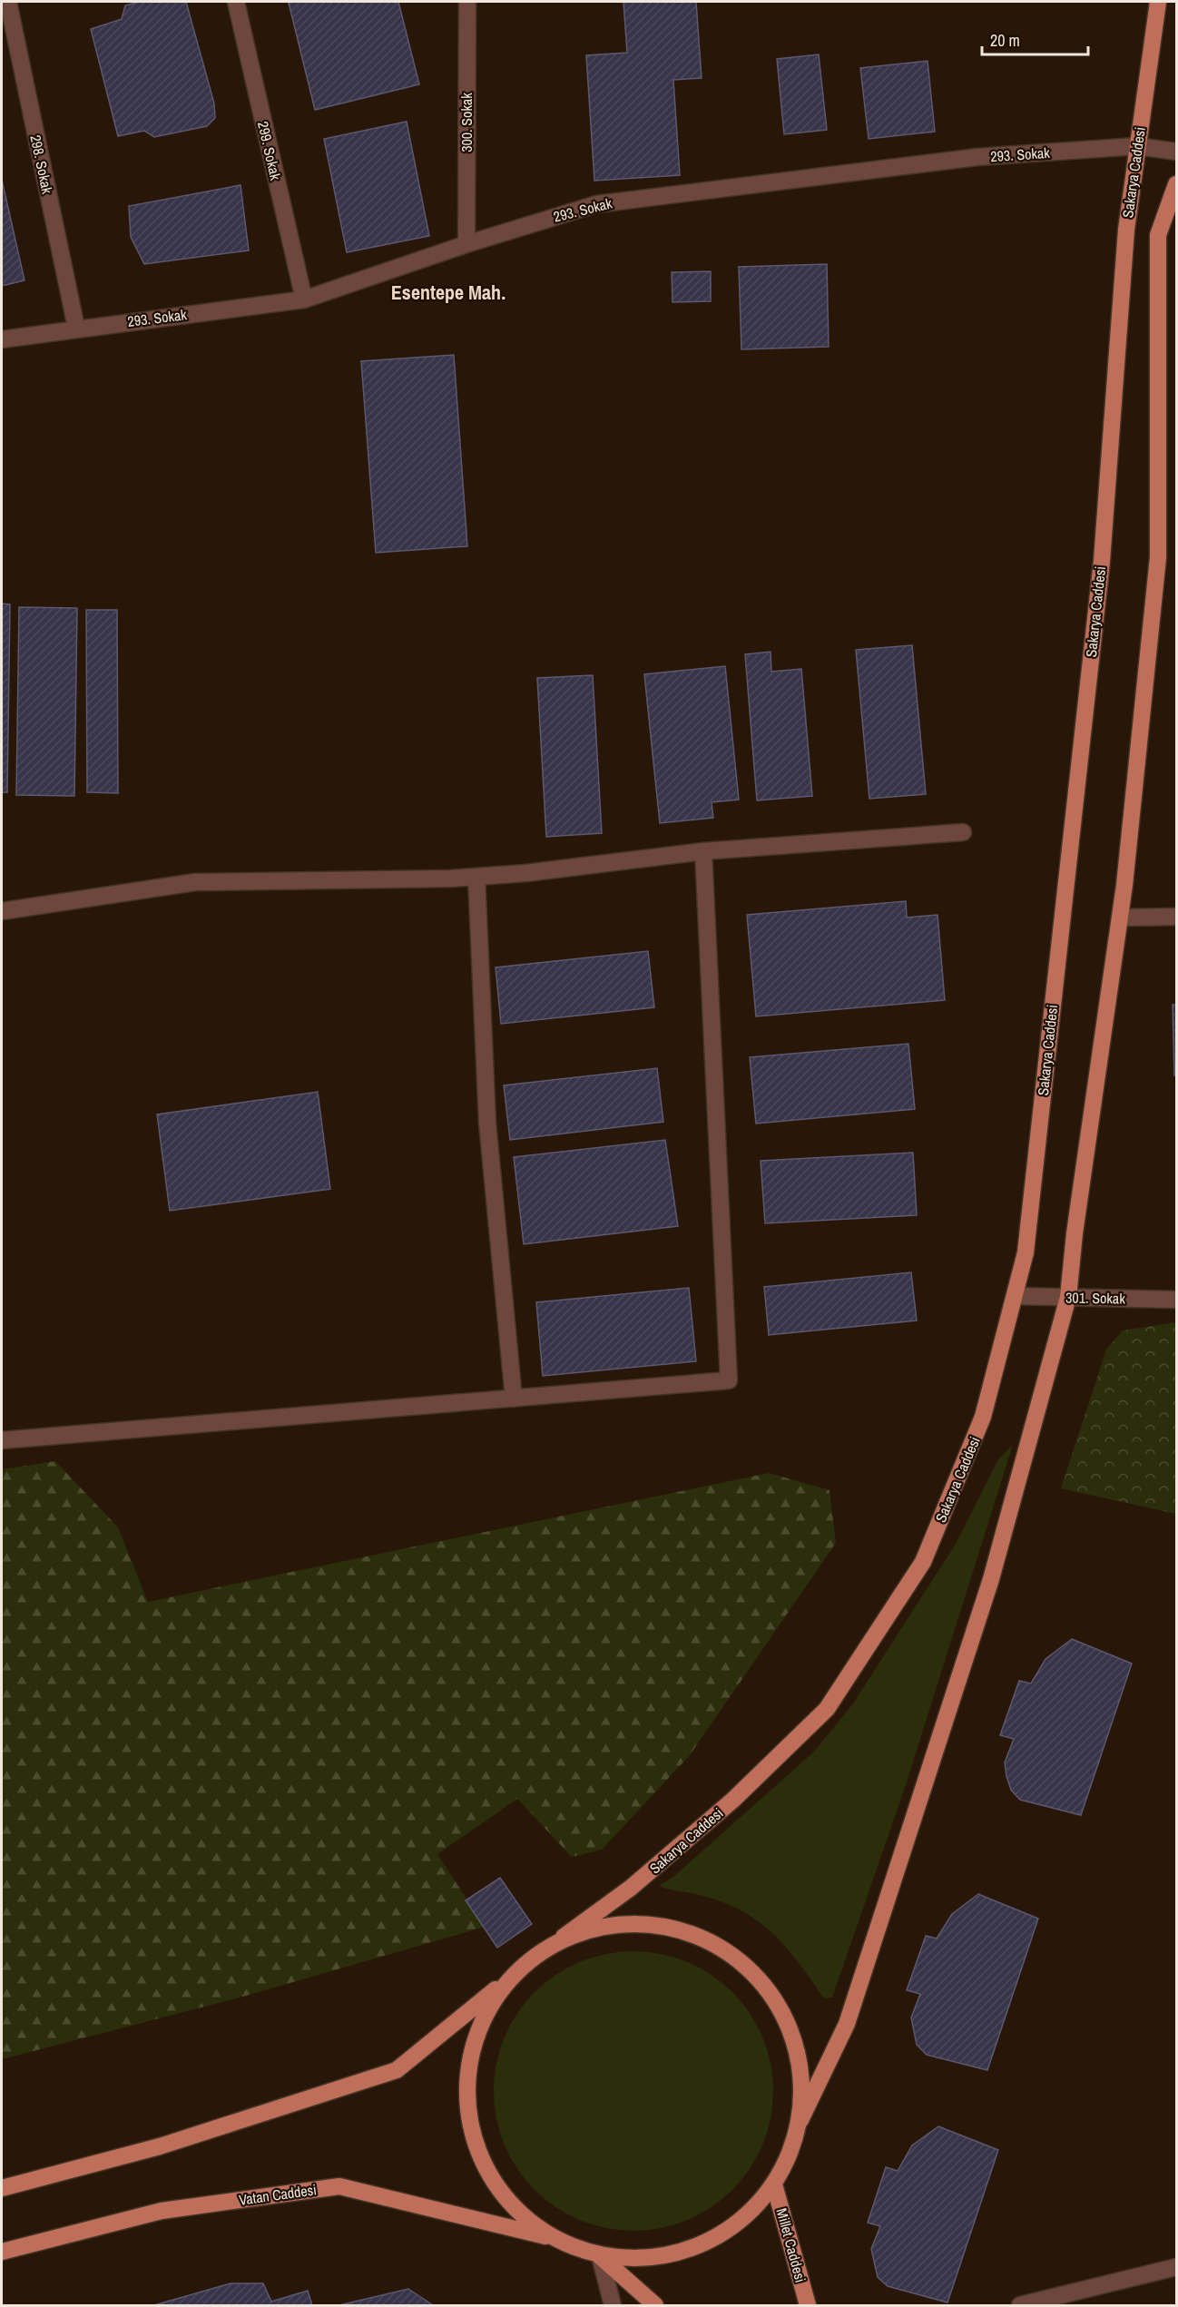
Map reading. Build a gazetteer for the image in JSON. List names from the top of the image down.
{
  "streets": {
    "main road": ["Sakarya Caddesi", "Vatan Caddesi", "Millet Caddesi"],
    "street": [
      "300. Sokak",
      "299. Sokak",
      "293. Sokak",
      "298. Sokak",
      "301. Sokak"
    ]
  },
  "crossings": [
    ["300. Sokak", "293. Sokak"],
    ["299. Sokak", "293. Sokak"],
    ["293. Sokak", "298. Sokak"],
    ["293. Sokak", "Sakarya Caddesi"],
    ["Sakarya Caddesi", "301. Sokak"]
  ],
  "districts": ["Esentepe Mah."],
  "scale_bar": "20 m"
}
